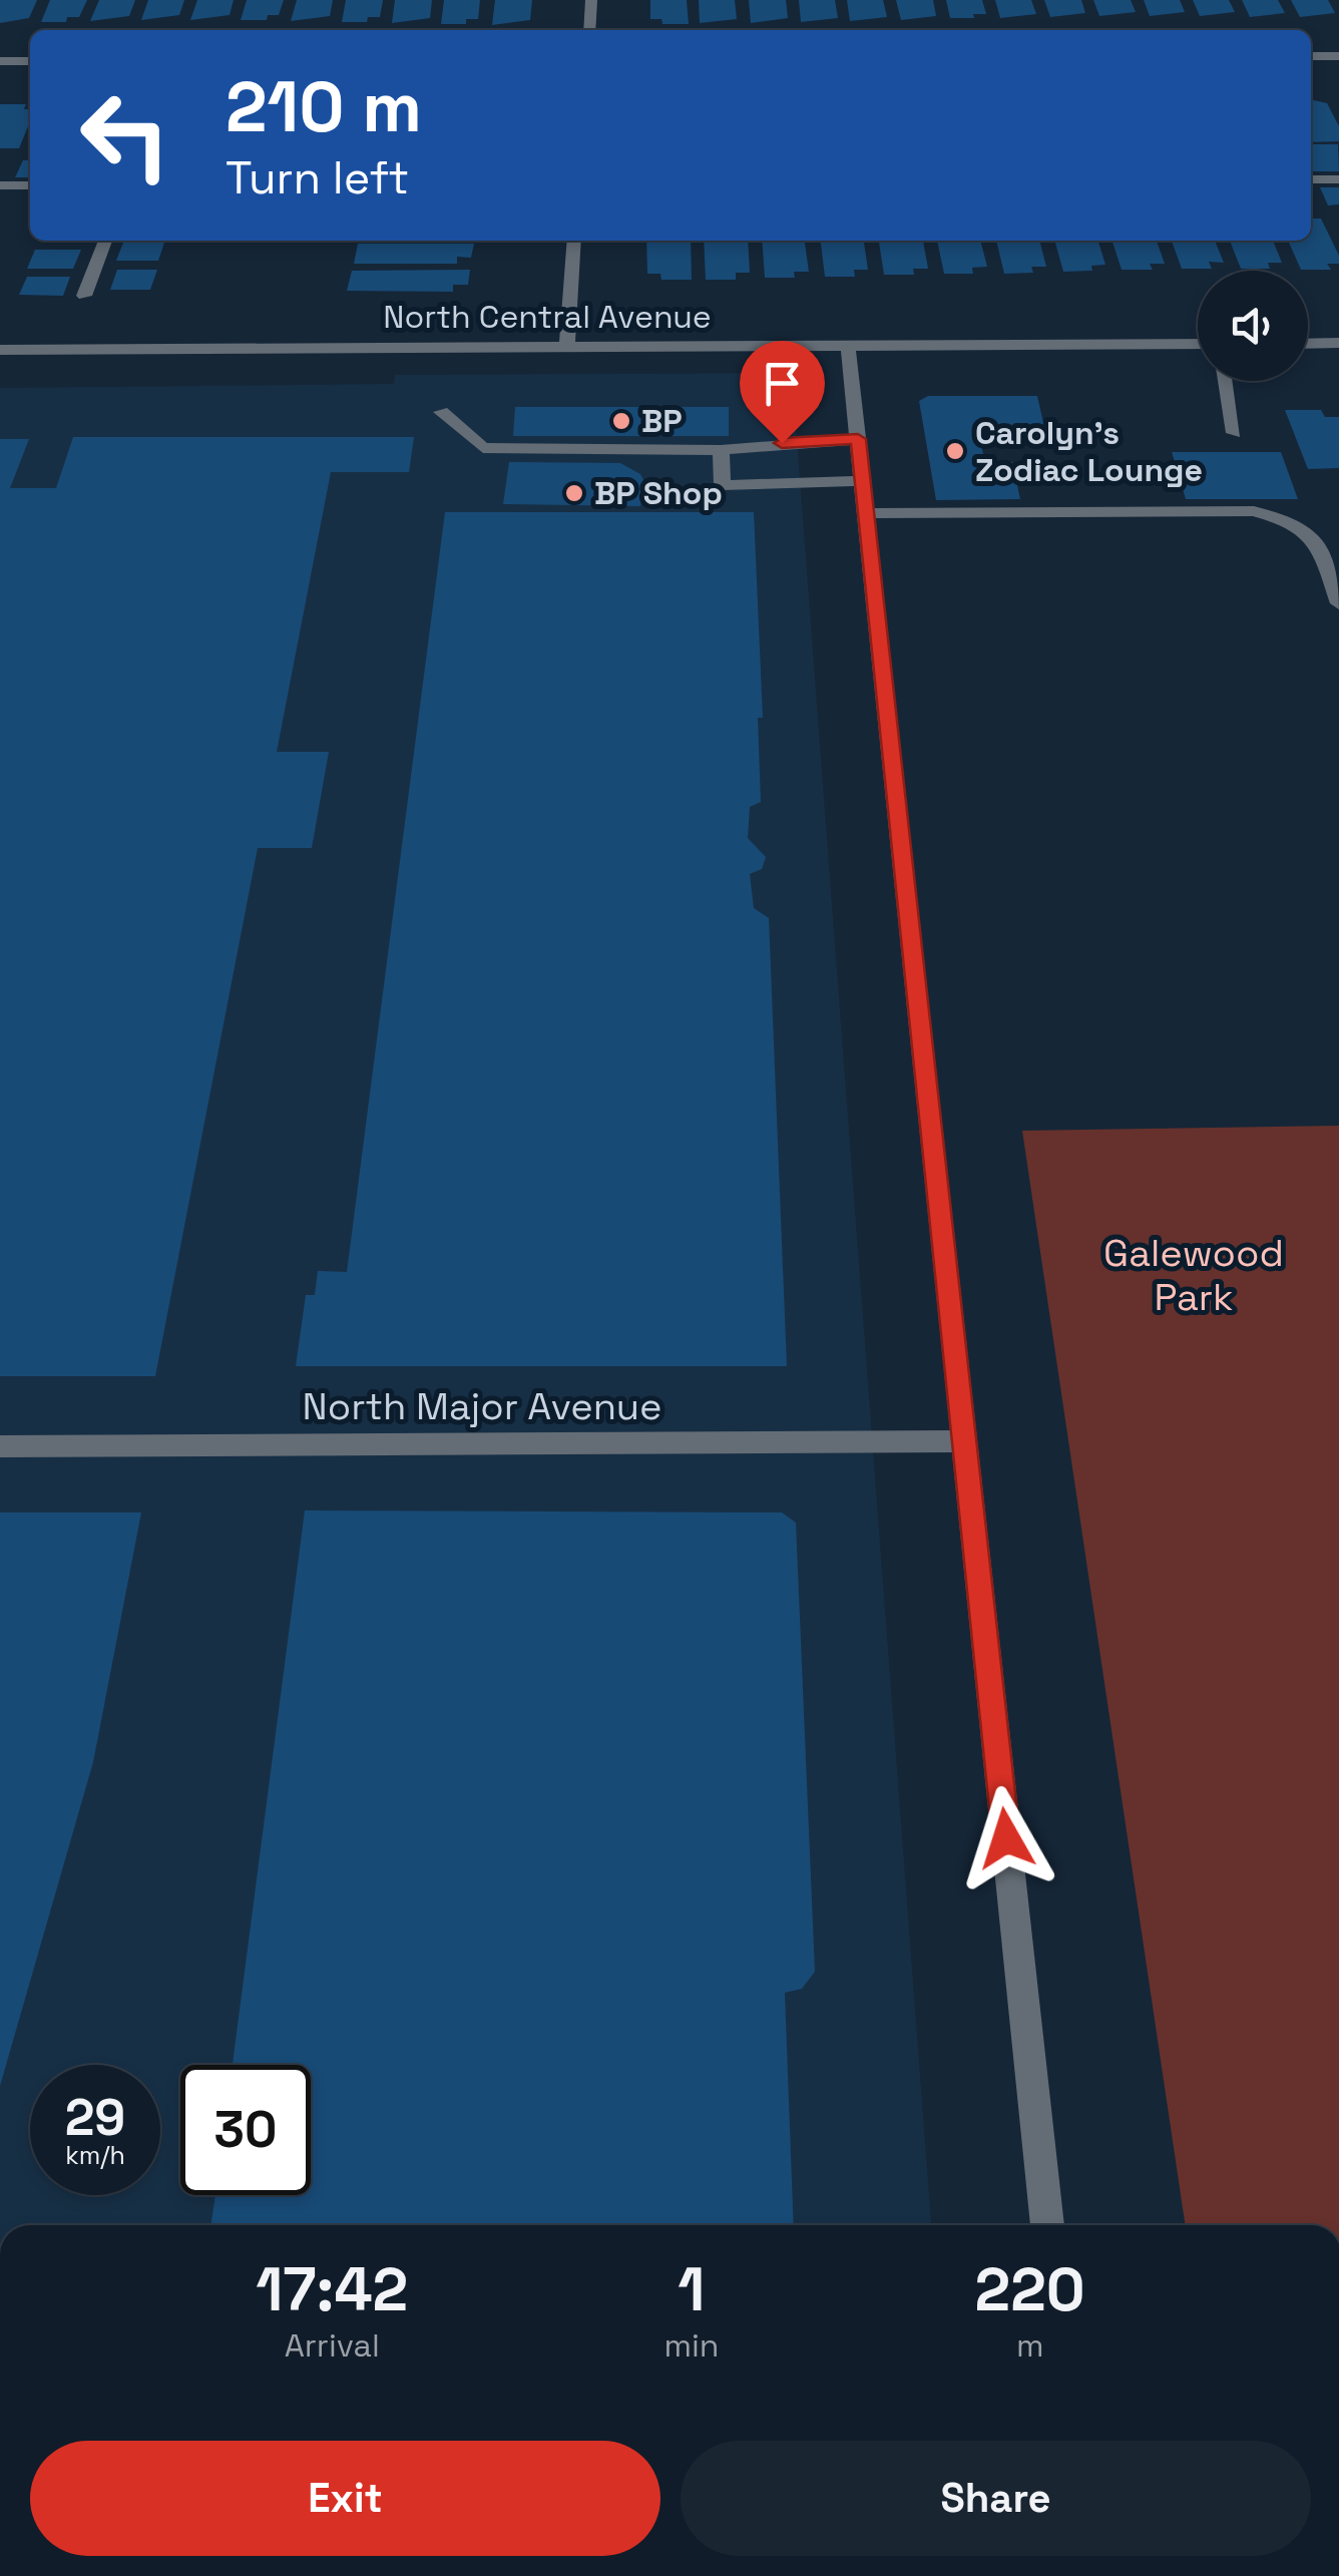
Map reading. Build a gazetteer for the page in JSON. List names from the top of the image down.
{
  "streets": {
    "street": ["North Central Avenue", "North Major Avenue"]
  },
  "parks": ["Galewood Park"],
  "places": ["BP", "Carolyn’s Zodiac Lounge", "BP Shop"],
  "page": {
    "turn": ["210 m", "Turn left"],
    "speed": "29 km/h",
    "limit": "30",
    "eta": [
      "17:42",
      "Arrival",
      "1",
      "min",
      "220",
      "m"
    ],
    "buttons": ["Exit", "Share"]
  }
}
